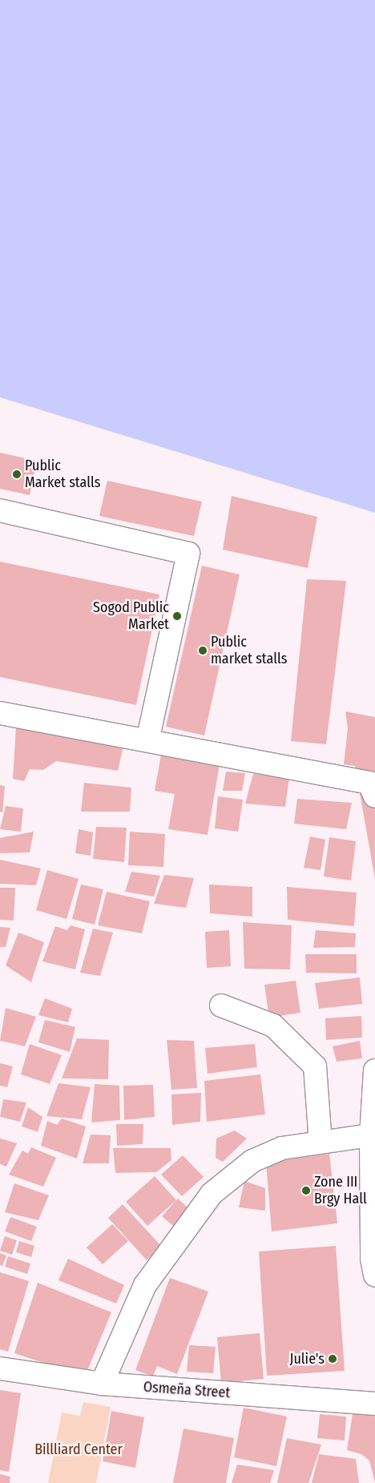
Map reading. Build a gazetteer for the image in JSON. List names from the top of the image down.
{
  "streets": {
    "street": ["Osmeña Street"]
  },
  "parks": ["Billliard Center"],
  "places": [
    "Public Market stalls",
    "Sogod Public Market",
    "Public market stalls",
    "Zone III Brgy Hall",
    "Julie's"
  ]
}
